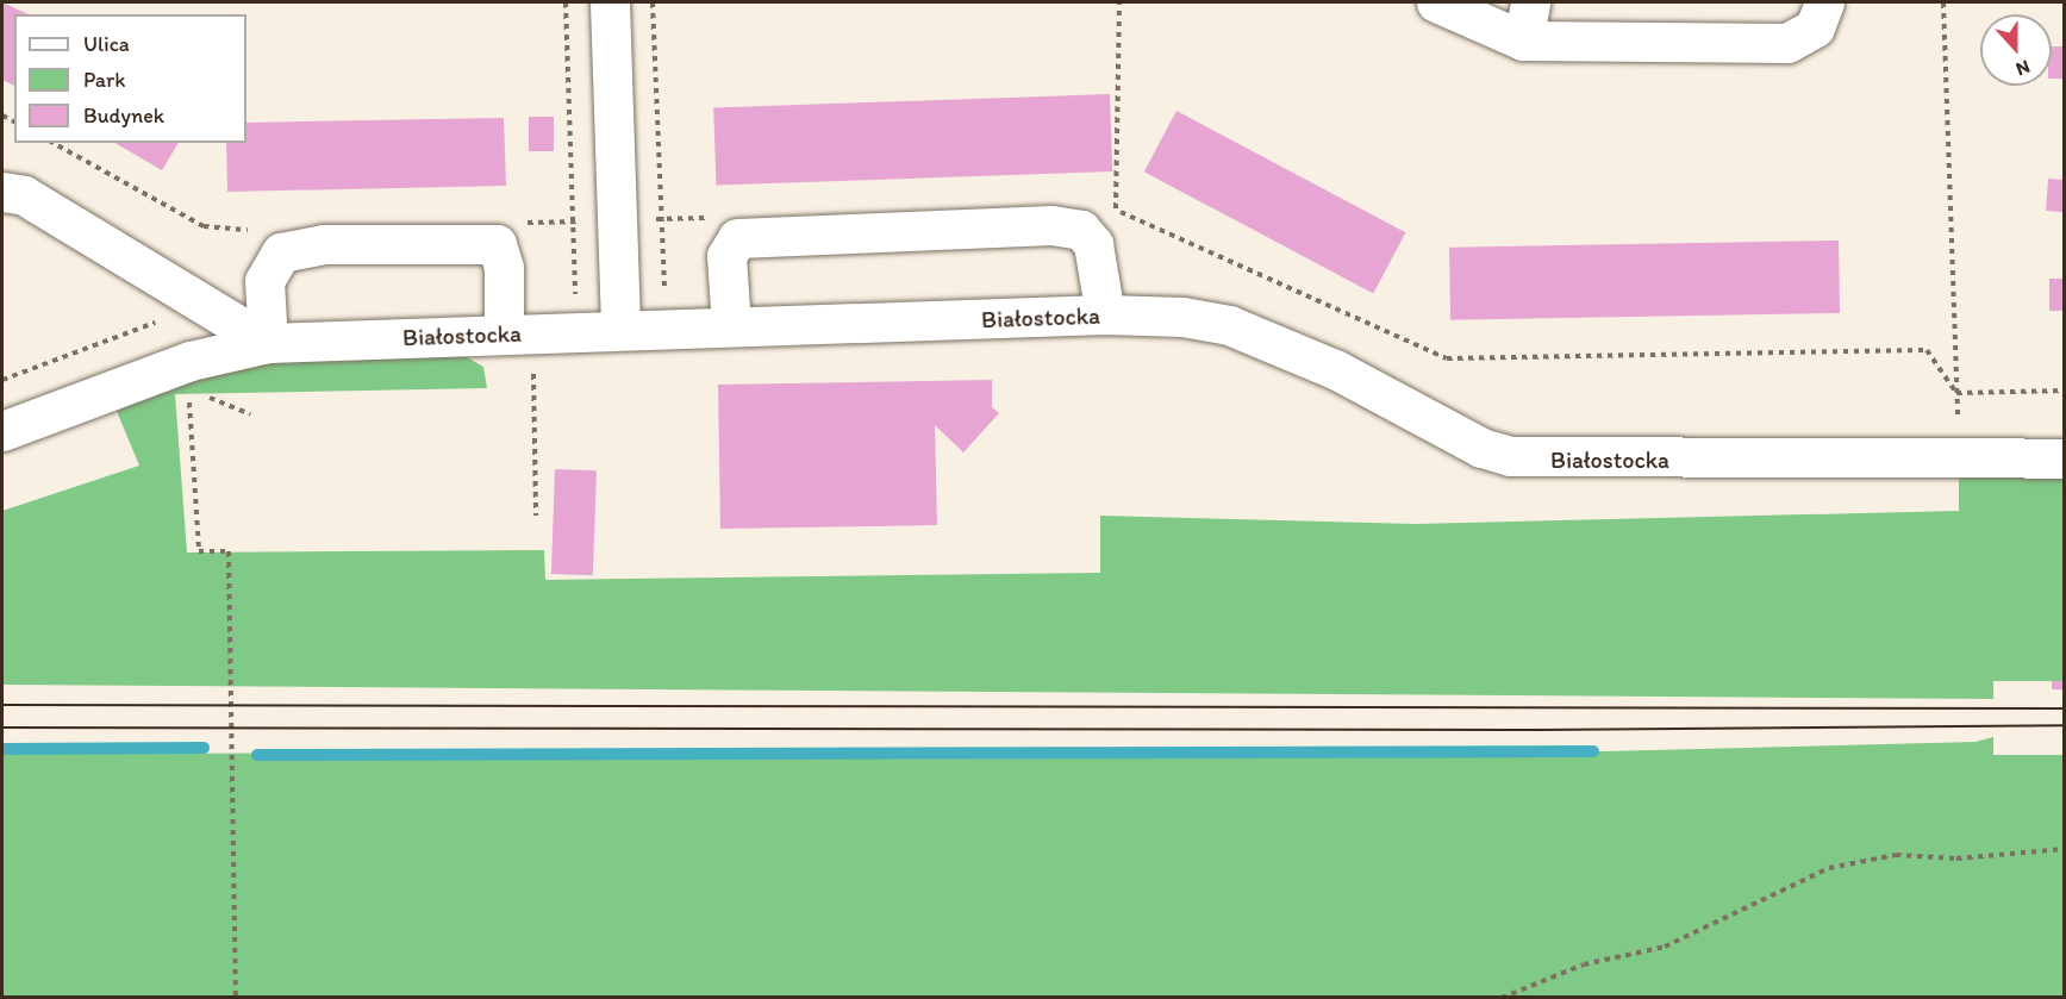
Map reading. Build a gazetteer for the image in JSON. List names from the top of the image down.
{
  "streets": {
    "street": ["Białostocka"]
  },
  "legend": ["Ulica", "Park", "Budynek"],
  "north": "bottom"
}
